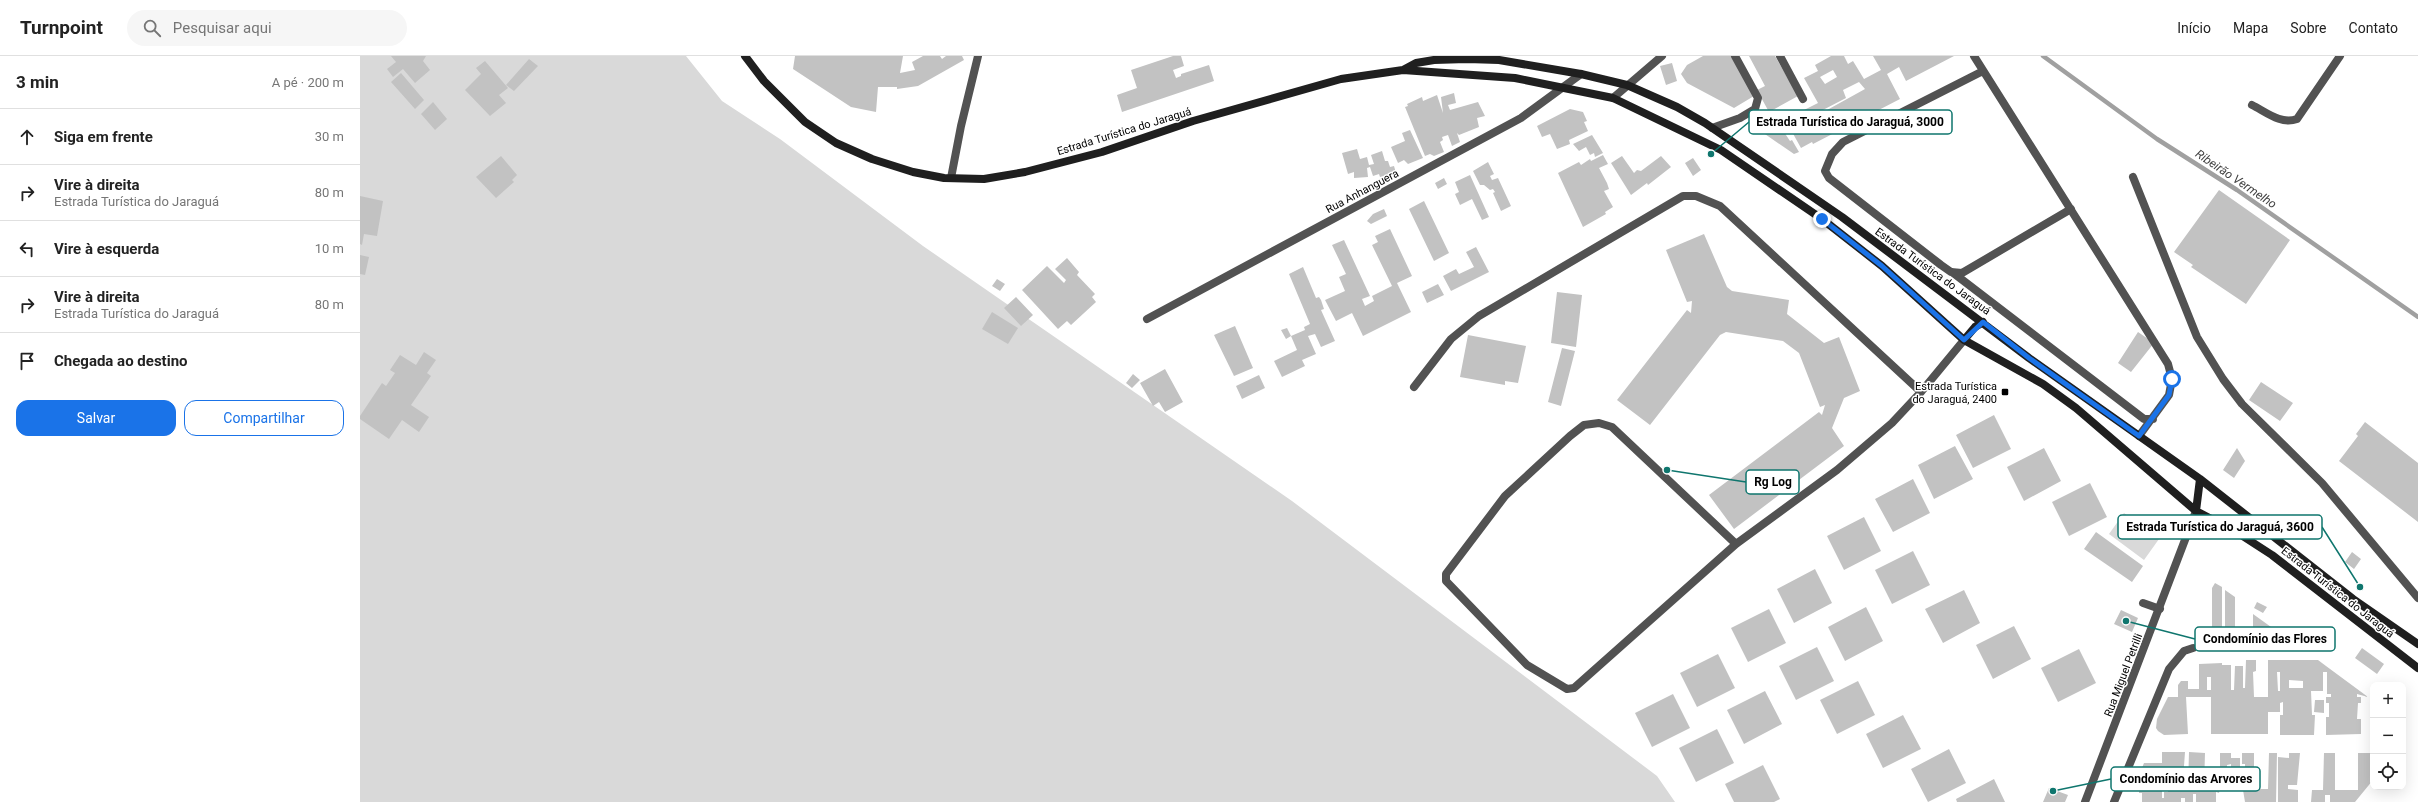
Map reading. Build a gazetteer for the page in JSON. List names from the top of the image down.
{
  "streets": {
    "main road": ["Estrada Turística do Jaraguá"],
    "street": ["Rua Anhanguera", "Rua Miguel Petrilli"]
  },
  "crossings": [
    ["Estrada Turística do Jaraguá", "Rua Anhanguera"],
    ["Estrada Turística do Jaraguá", "Rua Miguel Petrilli"]
  ],
  "water": ["Ribeirão Vermelho"],
  "places": {
    "other": [
      "Estrada Turística do Jaraguá, 3000",
      "Rg Log",
      "Estrada Turística do Jaraguá, 3600",
      "Condomínio das Flores",
      "Condomínio das Arvores"
    ],
    "transit": ["Estrada Turística do Jaraguá, 2400"]
  },
  "page": {
    "header": "Turnpoint",
    "search": "Pesquisar aqui",
    "nav": [
      "Início",
      "Mapa",
      "Sobre",
      "Contato"
    ],
    "heading": ["3 min", "A pé · 200 m"],
    "list": [
      ["Siga em frente", "30 m"],
      ["Vire à direita", "Estrada Turística do Jaraguá", "80 m"],
      ["Vire à esquerda", "10 m"],
      ["Vire à direita", "Estrada Turística do Jaraguá", "80 m"],
      "Chegada ao destino"
    ],
    "buttons": ["Salvar", "Compartilhar"],
    "map_buttons": ["+", "−"]
  }
}
